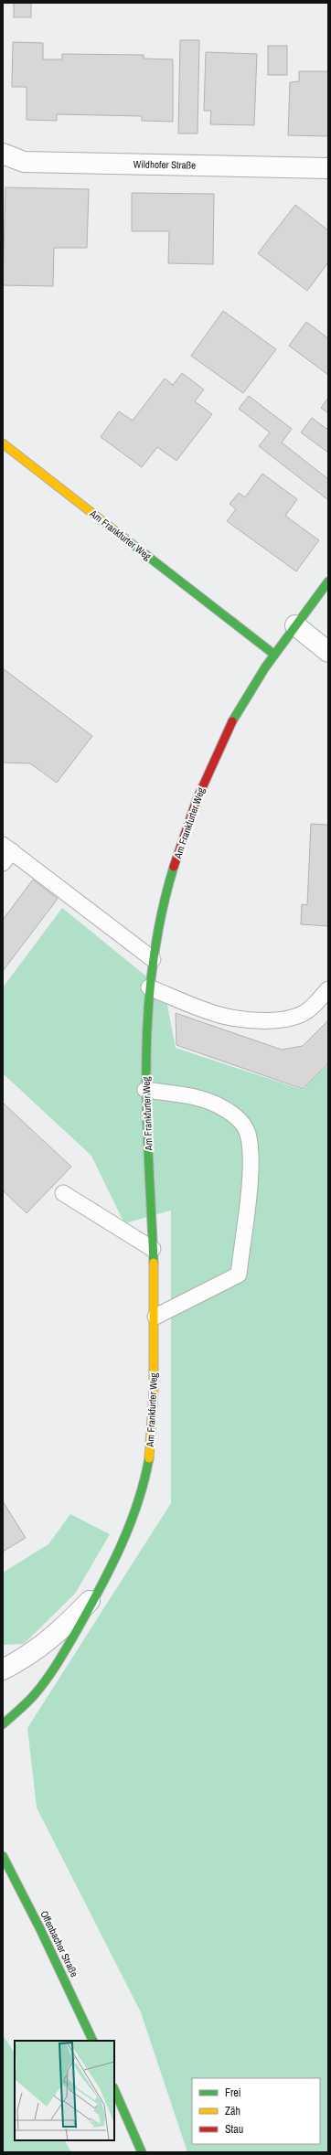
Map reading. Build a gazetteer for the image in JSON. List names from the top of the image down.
{
  "streets": {
    "street": ["Wildhofer Straße", "Am Frankfurter Weg", "Offenbacher Straße"]
  },
  "legend": ["Frei", "Zäh", "Stau"]
}
